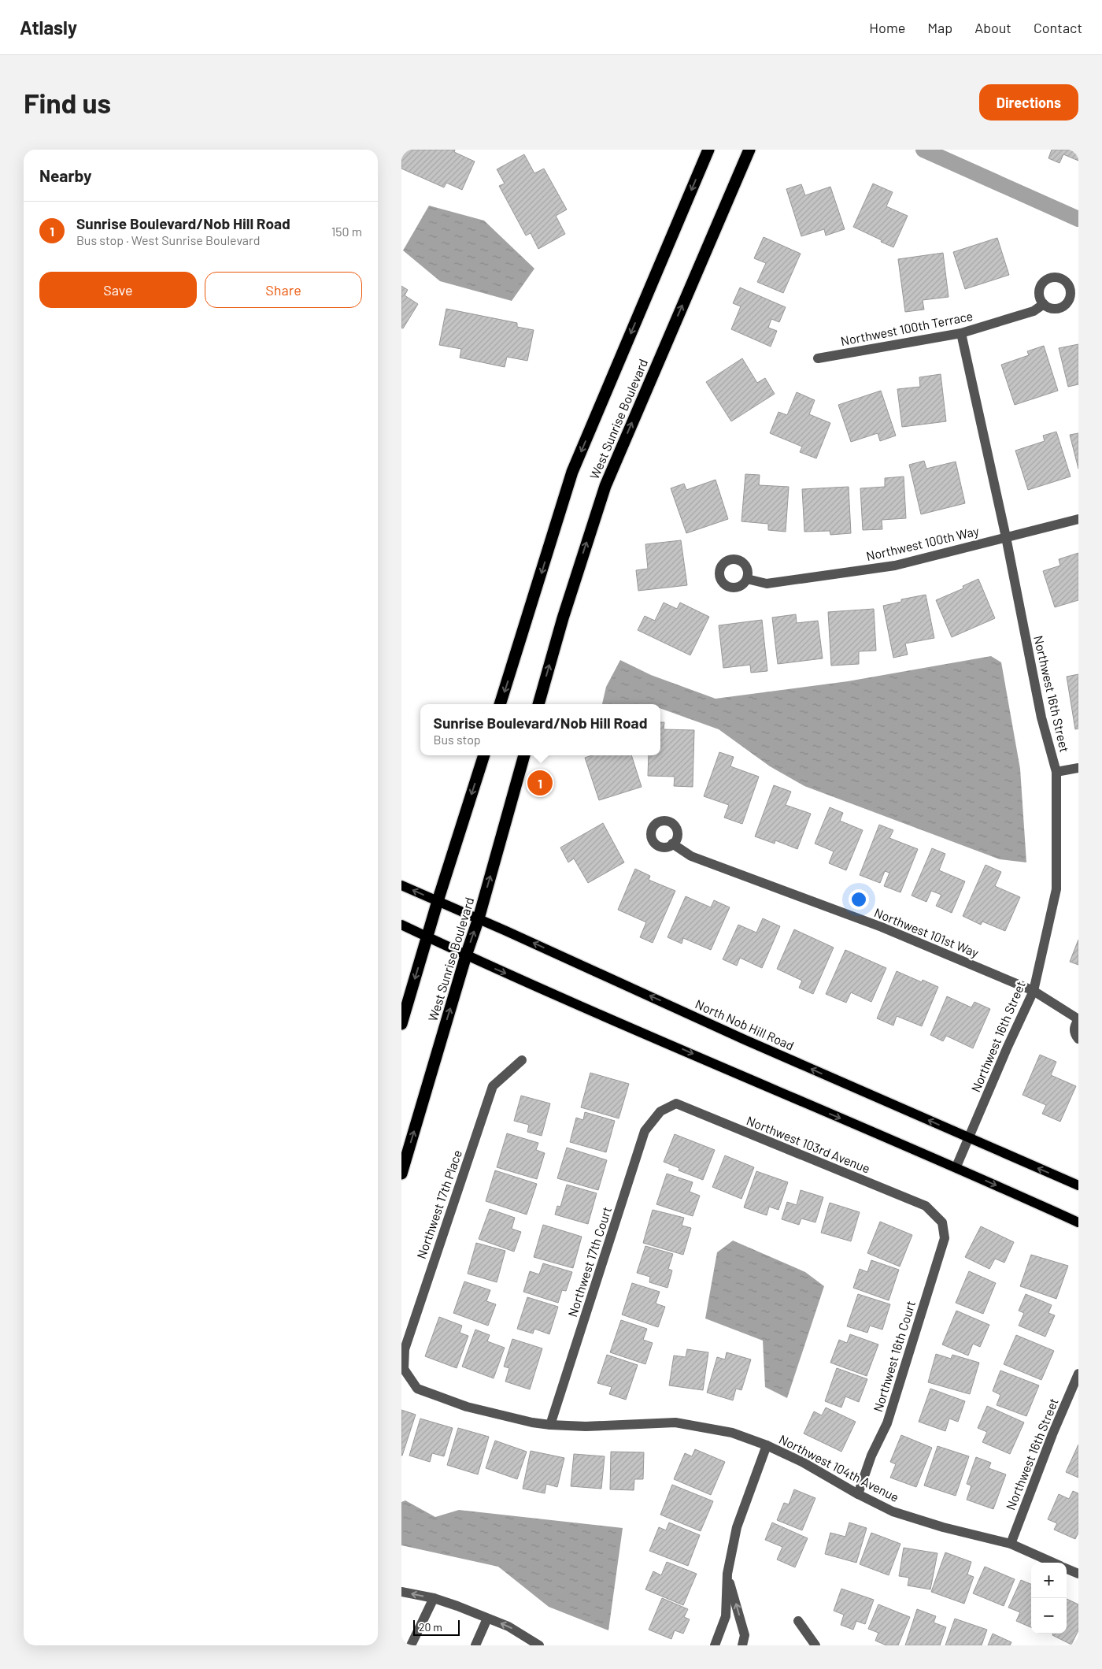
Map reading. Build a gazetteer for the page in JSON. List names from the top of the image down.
{
  "streets": {
    "highway": ["West Sunrise Boulevard"],
    "main road": ["North Nob Hill Road"],
    "street": [
      "Northwest 100th Terrace",
      "Northwest 100th Way",
      "Northwest 16th Street",
      "Northwest 101st Way",
      "Northwest 103rd Avenue",
      "Northwest 17th Place",
      "Northwest 17th Court",
      "Northwest 16th Court",
      "Northwest 104th Avenue"
    ]
  },
  "crossings": [
    ["Northwest 100th Terrace", "Northwest 16th Street"],
    ["West Sunrise Boulevard", "North Nob Hill Road"],
    ["Northwest 100th Way", "Northwest 16th Street"],
    ["Northwest 16th Street", "Northwest 101st Way"],
    ["Northwest 16th Street", "North Nob Hill Road"],
    ["Northwest 16th Street", "Northwest 104th Avenue"],
    ["Northwest 103rd Avenue", "Northwest 17th Court"],
    ["Northwest 103rd Avenue", "Northwest 16th Court"],
    ["Northwest 17th Place", "Northwest 104th Avenue"],
    ["Northwest 17th Court", "Northwest 104th Avenue"],
    ["Northwest 16th Court", "Northwest 104th Avenue"]
  ],
  "scale_bar": "20 m",
  "page": {
    "header": "Atlasly",
    "nav": [
      "Home",
      "Map",
      "About",
      "Contact"
    ],
    "buttons": [
      "Directions",
      ["Save", "Share"]
    ],
    "title": "Find us",
    "heading": "Nearby",
    "list": [
      {
        "mark": "1",
        "name": "Sunrise Boulevard/Nob Hill Road",
        "note": "Bus stop · West Sunrise Boulevard",
        "value": "150 m"
      }
    ],
    "popup": ["Sunrise Boulevard/Nob Hill Road", "Bus stop"],
    "pins": "1",
    "map_buttons": ["+", "−"],
    "scale": "20 m"
  }
}
